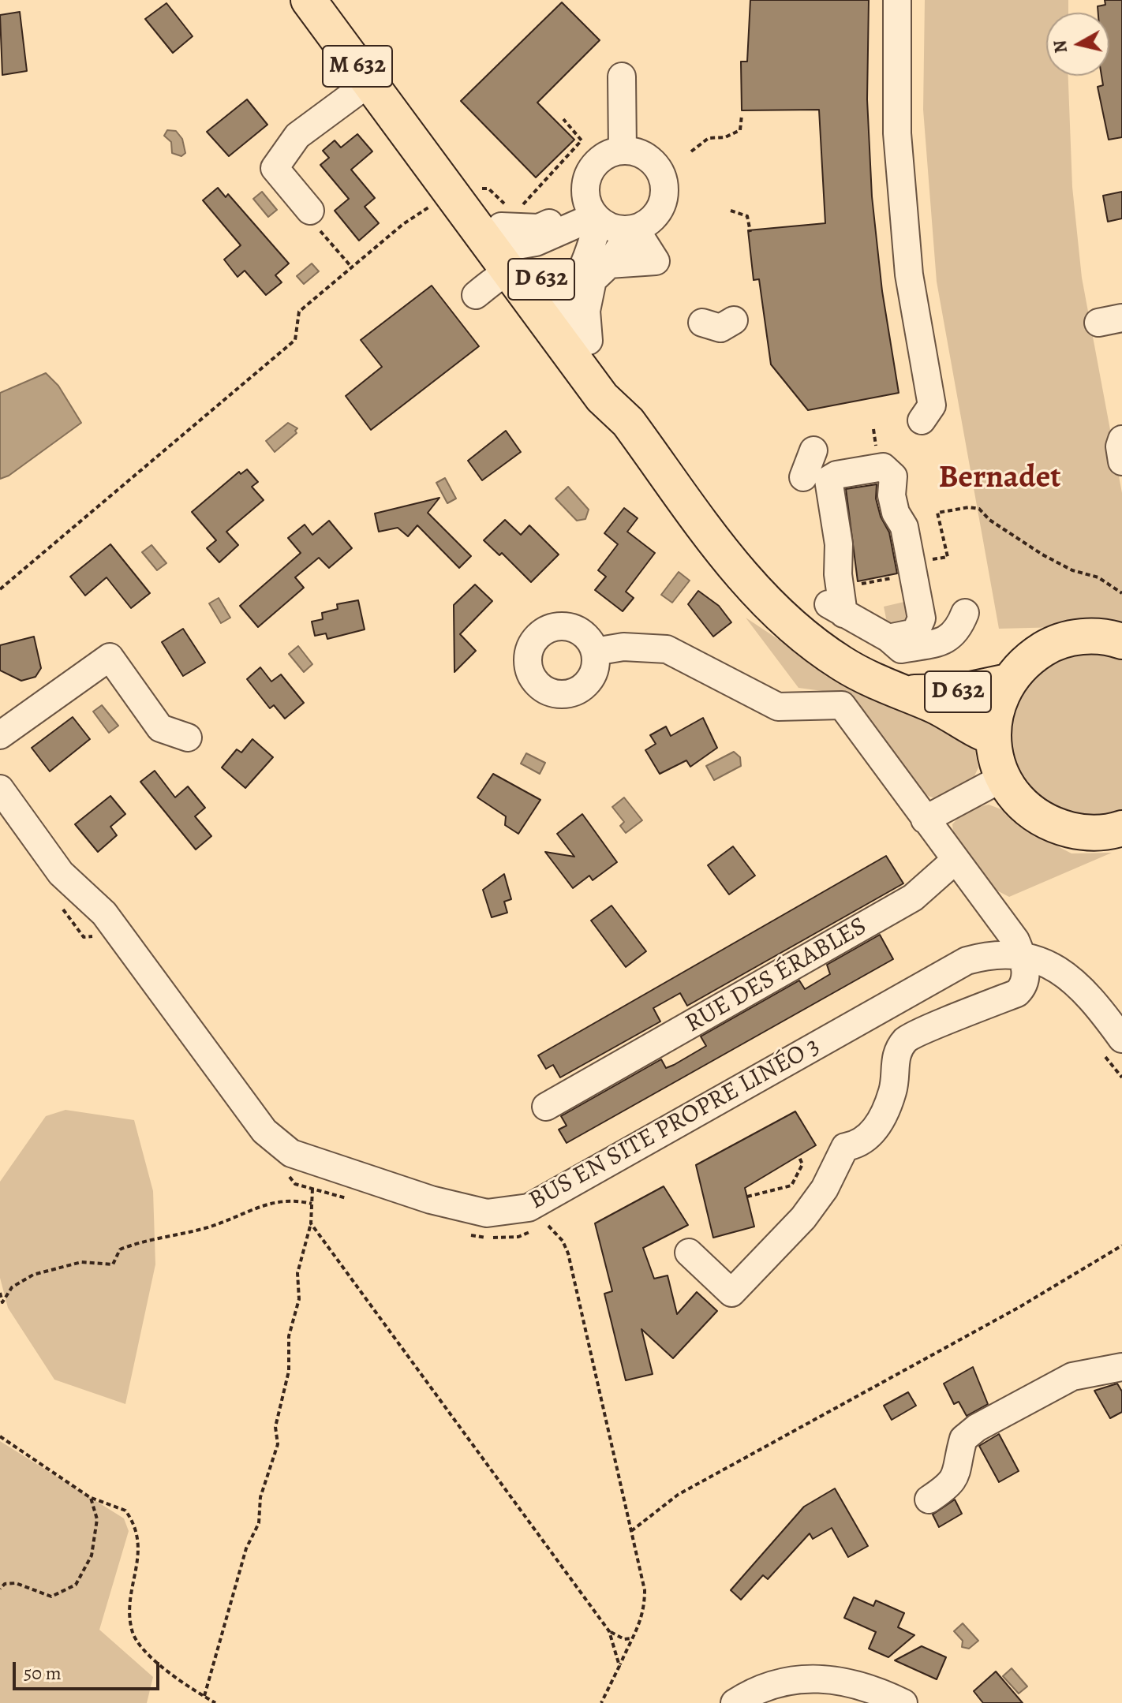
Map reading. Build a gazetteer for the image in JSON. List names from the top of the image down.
{
  "streets": {
    "main road": ["M 632", "D 632"],
    "street": ["RUE DES ÉRABLES", "BUS EN SITE PROPRE LINÉO 3"]
  },
  "crossings": [
    ["M 632", "D 632"]
  ],
  "districts": ["Bernadet"],
  "scale_bar": "50 m",
  "north": "left"
}
